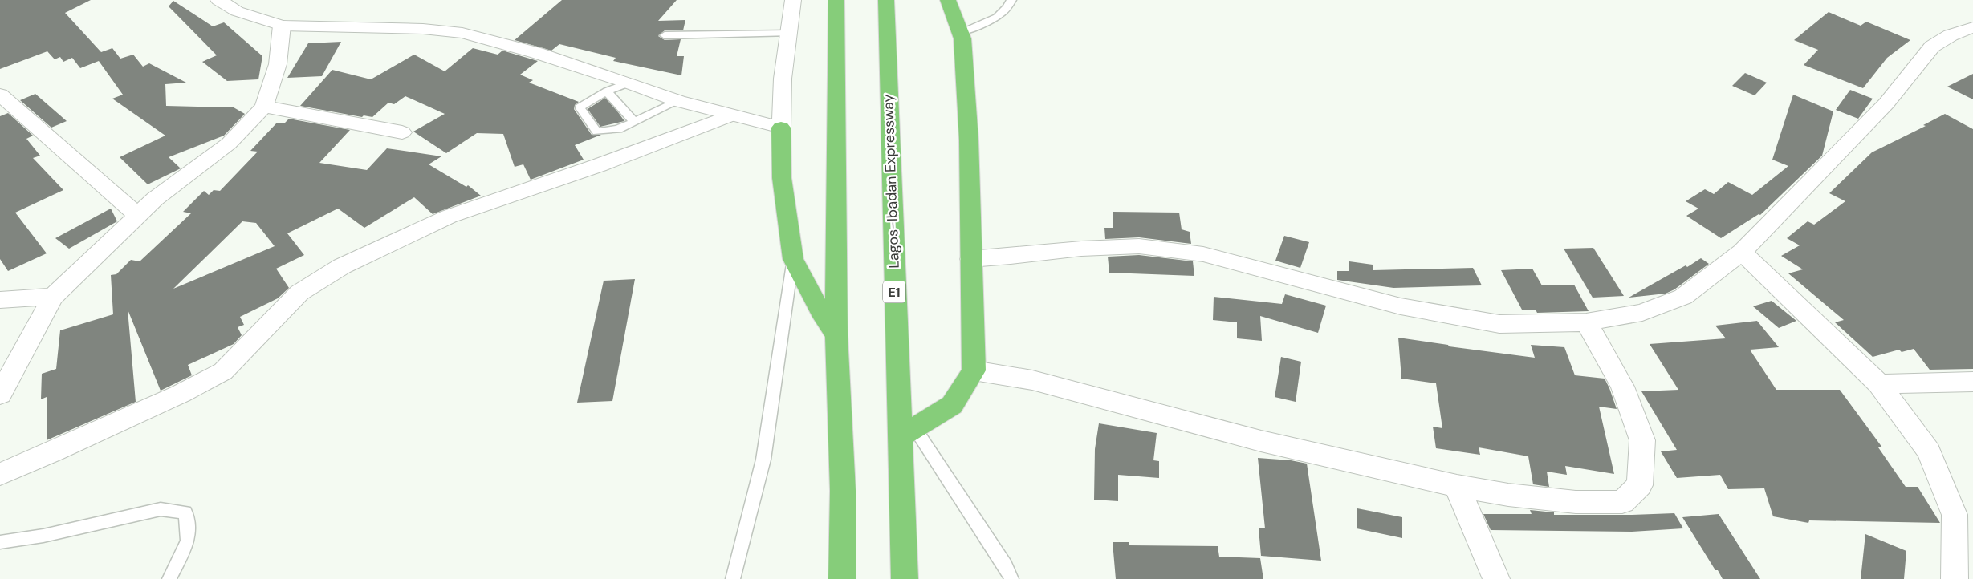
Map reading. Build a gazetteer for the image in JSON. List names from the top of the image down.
{
  "streets": {
    "highway": ["Lagos-Ibadan Expressway", "E1"]
  }
}
